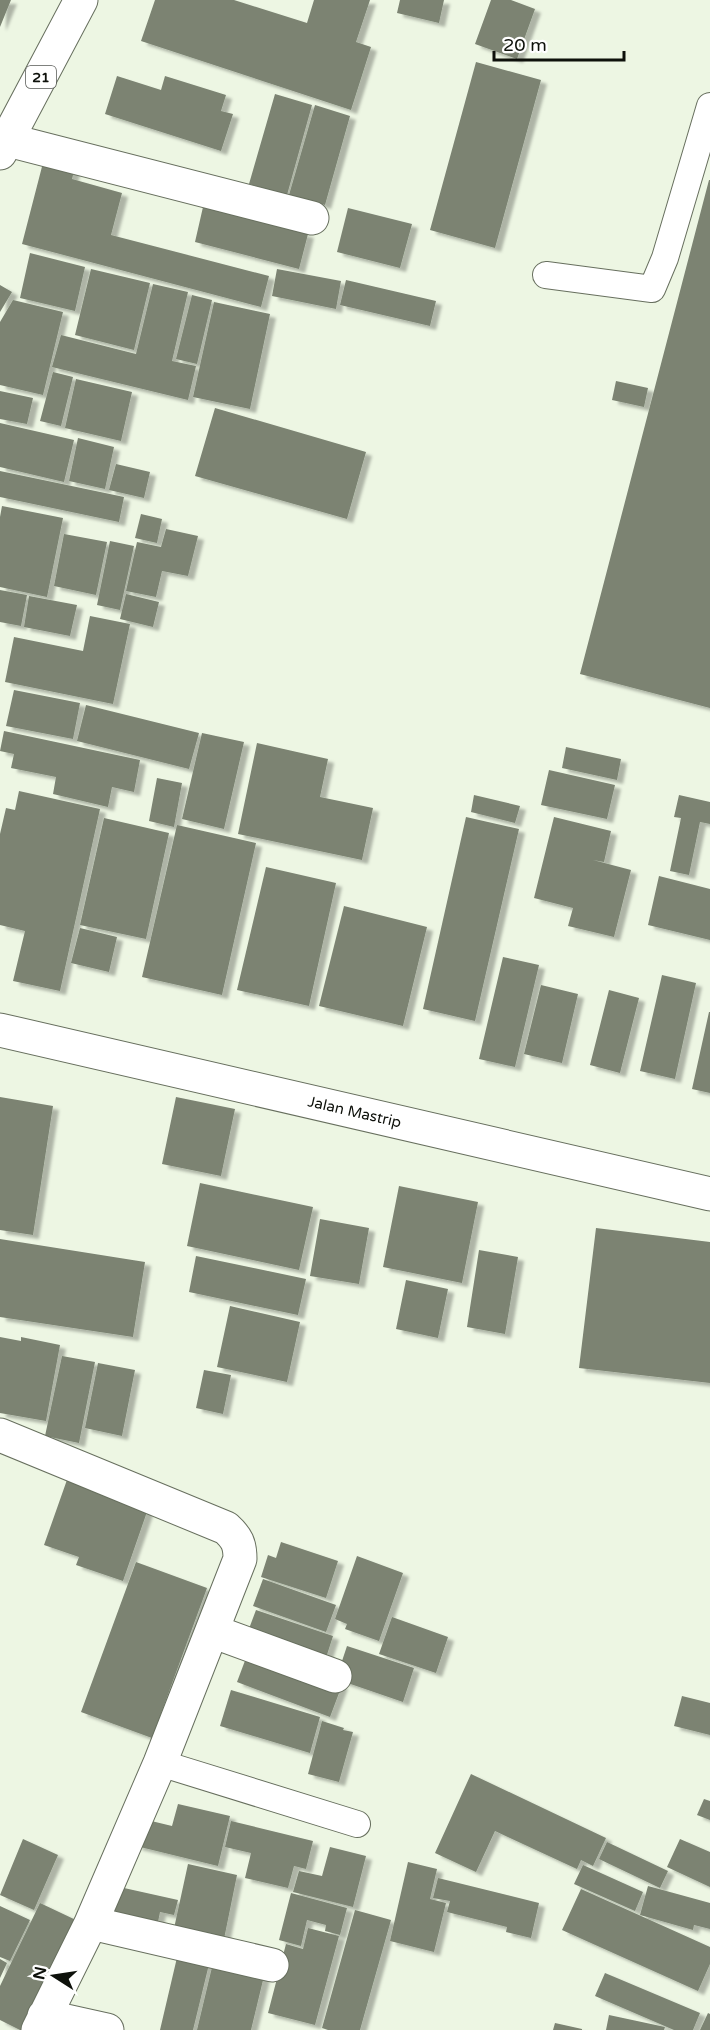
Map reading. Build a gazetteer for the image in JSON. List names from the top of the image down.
{
  "streets": {
    "main road": ["21", "Jalan Mastrip"]
  },
  "scale_bar": "20 m",
  "north": "left"
}
